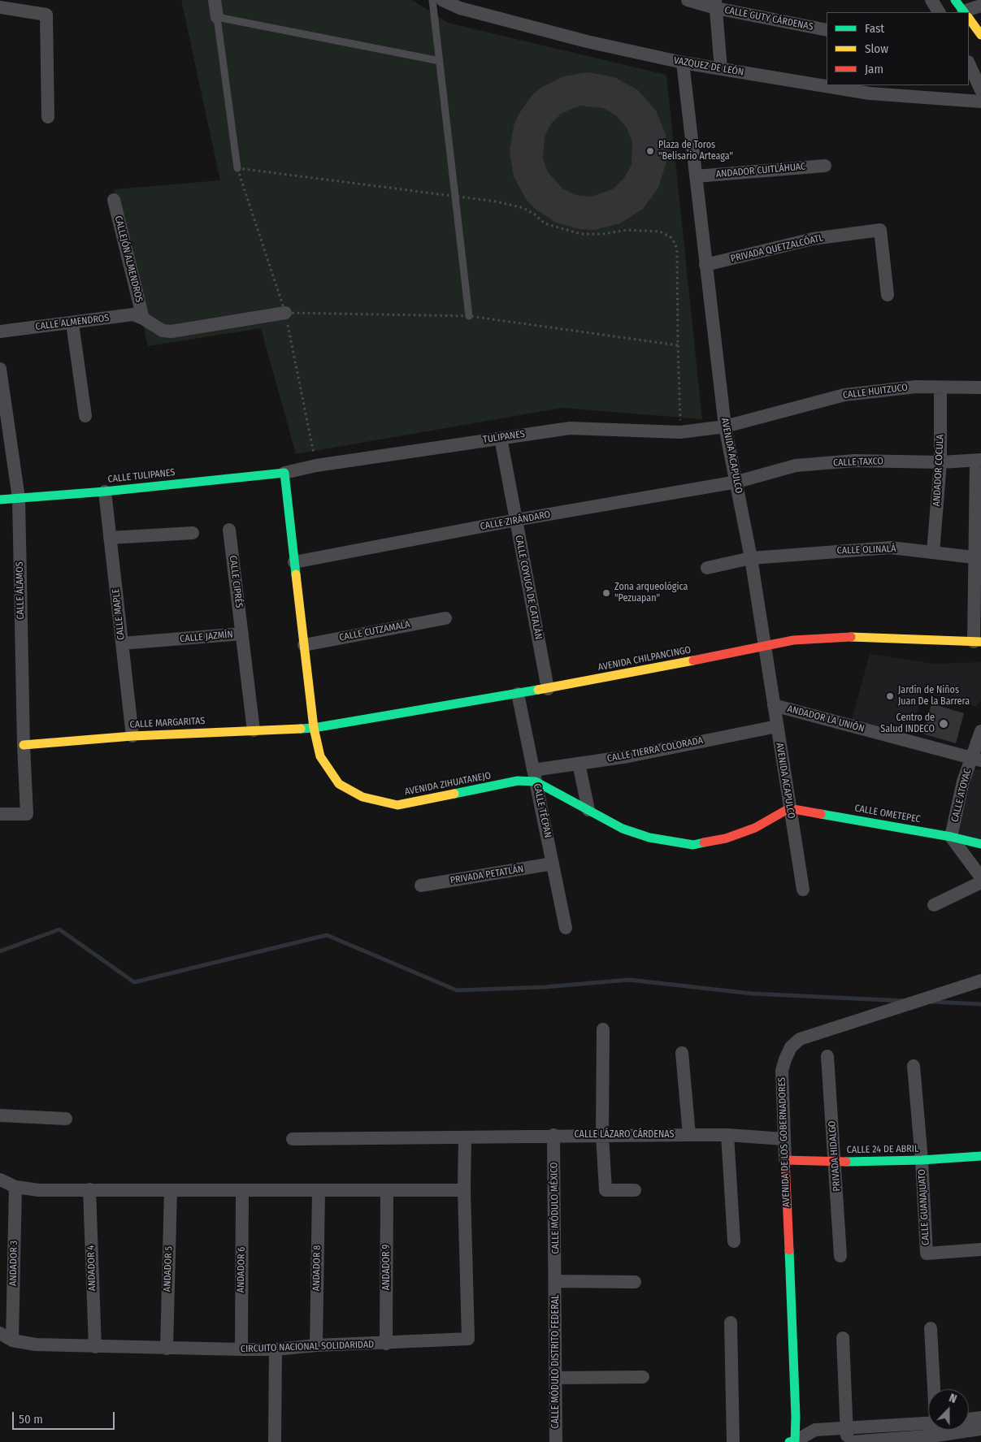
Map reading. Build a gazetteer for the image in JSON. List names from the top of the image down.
{
  "streets": {
    "street": [
      "CALLE GUTY CÁRDENAS",
      "VAZQUEZ DE LEÓN",
      "ANDADOR CUITLÁHUAC",
      "PRIVADA QUETZALCÓATL",
      "CALLEJÓN ALMENDROS",
      "CALLE ALMENDROS",
      "CALLE HUITZUCO",
      "TULIPANES",
      "AVENIDA ACAPULCO",
      "CALLE TAXCO",
      "ANDADOR COCULA",
      "CALLE TULIPANES",
      "CALLE ZIRÁNDARO",
      "CALLE OLINALÁ",
      "CALLE CIPRÉS",
      "CALLE COYUCA DE CATALÁN",
      "CALLE ÁLAMOS",
      "CALLE MAPLE",
      "CALLE CUTZAMALA",
      "CALLE JAZMÍN",
      "AVENIDA CHILPANCINGO",
      "ANDADOR LA UNIÓN",
      "CALLE MARGARITAS",
      "CALLE TIERRA COLORADA",
      "AVENIDA ZIHUATANEJO",
      "CALLE ATOYAC",
      "CALLE TÉCPAN",
      "CALLE OMETEPEC",
      "PRIVADA PETATLÁN",
      "CALLE LÁZARO CÁRDENAS",
      "AVENIDA DE LOS GOBERNADORES",
      "CALLE 24 DE ABRIL",
      "PRIVADA HIDALGO",
      "CALLE GUANAJUATO",
      "CALLE MÓDULO MÉXICO",
      "ANDADOR 3",
      "ANDADOR 9",
      "ANDADOR 4",
      "ANDADOR 8",
      "ANDADOR 5",
      "ANDADOR 6",
      "CIRCUITO NACIONAL SOLIDARIDAD",
      "CALLE MÓDULO DISTRITO FEDERAL"
    ]
  },
  "crossings": [
    ["VAZQUEZ DE LEÓN", "AVENIDA ACAPULCO"],
    ["ANDADOR CUITLÁHUAC", "AVENIDA ACAPULCO"],
    ["PRIVADA QUETZALCÓATL", "AVENIDA ACAPULCO"],
    ["CALLEJÓN ALMENDROS", "CALLE ALMENDROS"],
    ["CALLE HUITZUCO", "TULIPANES"],
    ["CALLE HUITZUCO", "AVENIDA ACAPULCO"],
    ["CALLE HUITZUCO", "ANDADOR COCULA"],
    ["TULIPANES", "AVENIDA ACAPULCO"],
    ["TULIPANES", "CALLE TULIPANES"],
    ["TULIPANES", "CALLE COYUCA DE CATALÁN"],
    ["TULIPANES", "AVENIDA ZIHUATANEJO"],
    ["AVENIDA ACAPULCO", "CALLE TAXCO"],
    ["AVENIDA ACAPULCO", "CALLE ZIRÁNDARO"],
    ["AVENIDA ACAPULCO", "CALLE OLINALÁ"],
    ["AVENIDA ACAPULCO", "AVENIDA CHILPANCINGO"],
    ["AVENIDA ACAPULCO", "ANDADOR LA UNIÓN"],
    ["AVENIDA ACAPULCO", "CALLE TIERRA COLORADA"],
    ["AVENIDA ACAPULCO", "AVENIDA ZIHUATANEJO"],
    ["AVENIDA ACAPULCO", "CALLE OMETEPEC"],
    ["CALLE TAXCO", "ANDADOR COCULA"],
    ["CALLE TAXCO", "CALLE ZIRÁNDARO"],
    ["ANDADOR COCULA", "CALLE OLINALÁ"],
    ["CALLE TULIPANES", "CALLE ÁLAMOS"],
    ["CALLE TULIPANES", "CALLE MAPLE"],
    ["CALLE TULIPANES", "AVENIDA ZIHUATANEJO"],
    ["CALLE ZIRÁNDARO", "CALLE COYUCA DE CATALÁN"],
    ["CALLE ZIRÁNDARO", "AVENIDA ZIHUATANEJO"],
    ["CALLE CIPRÉS", "CALLE JAZMÍN"],
    ["CALLE COYUCA DE CATALÁN", "AVENIDA CHILPANCINGO"],
    ["CALLE ÁLAMOS", "CALLE MARGARITAS"],
    ["CALLE MAPLE", "CALLE JAZMÍN"],
    ["CALLE MAPLE", "CALLE MARGARITAS"],
    ["CALLE CUTZAMALA", "AVENIDA ZIHUATANEJO"],
    ["CALLE JAZMÍN", "CALLE MARGARITAS"],
    ["AVENIDA CHILPANCINGO", "CALLE MARGARITAS"],
    ["AVENIDA CHILPANCINGO", "AVENIDA ZIHUATANEJO"],
    ["AVENIDA CHILPANCINGO", "CALLE TÉCPAN"],
    ["ANDADOR LA UNIÓN", "CALLE ATOYAC"],
    ["CALLE MARGARITAS", "AVENIDA ZIHUATANEJO"],
    ["CALLE TIERRA COLORADA", "AVENIDA ZIHUATANEJO"],
    ["CALLE TIERRA COLORADA", "CALLE TÉCPAN"],
    ["AVENIDA ZIHUATANEJO", "CALLE TÉCPAN"],
    ["AVENIDA ZIHUATANEJO", "CALLE OMETEPEC"],
    ["CALLE ATOYAC", "CALLE OMETEPEC"],
    ["CALLE TÉCPAN", "PRIVADA PETATLÁN"],
    ["CALLE LÁZARO CÁRDENAS", "AVENIDA DE LOS GOBERNADORES"],
    ["CALLE LÁZARO CÁRDENAS", "CALLE MÓDULO MÉXICO"],
    ["CALLE LÁZARO CÁRDENAS", "CIRCUITO NACIONAL SOLIDARIDAD"],
    ["AVENIDA DE LOS GOBERNADORES", "CALLE 24 DE ABRIL"],
    ["CALLE 24 DE ABRIL", "PRIVADA HIDALGO"],
    ["CALLE 24 DE ABRIL", "CALLE GUANAJUATO"],
    ["CALLE MÓDULO MÉXICO", "CALLE MÓDULO DISTRITO FEDERAL"],
    ["ANDADOR 3", "CIRCUITO NACIONAL SOLIDARIDAD"],
    ["ANDADOR 9", "CIRCUITO NACIONAL SOLIDARIDAD"],
    ["ANDADOR 4", "CIRCUITO NACIONAL SOLIDARIDAD"],
    ["ANDADOR 8", "CIRCUITO NACIONAL SOLIDARIDAD"],
    ["ANDADOR 5", "CIRCUITO NACIONAL SOLIDARIDAD"],
    ["ANDADOR 6", "CIRCUITO NACIONAL SOLIDARIDAD"]
  ],
  "places": [
    "Plaza de Toros \"Belisario Arteaga\"",
    "Zona arqueológica \"Pezuapan\"",
    "Jardín de Niños Juan De la Barrera",
    "Centro de Salud INDECO"
  ],
  "legend": ["Fast", "Slow", "Jam"],
  "scale_bar": "50 m",
  "north": "top"
}
